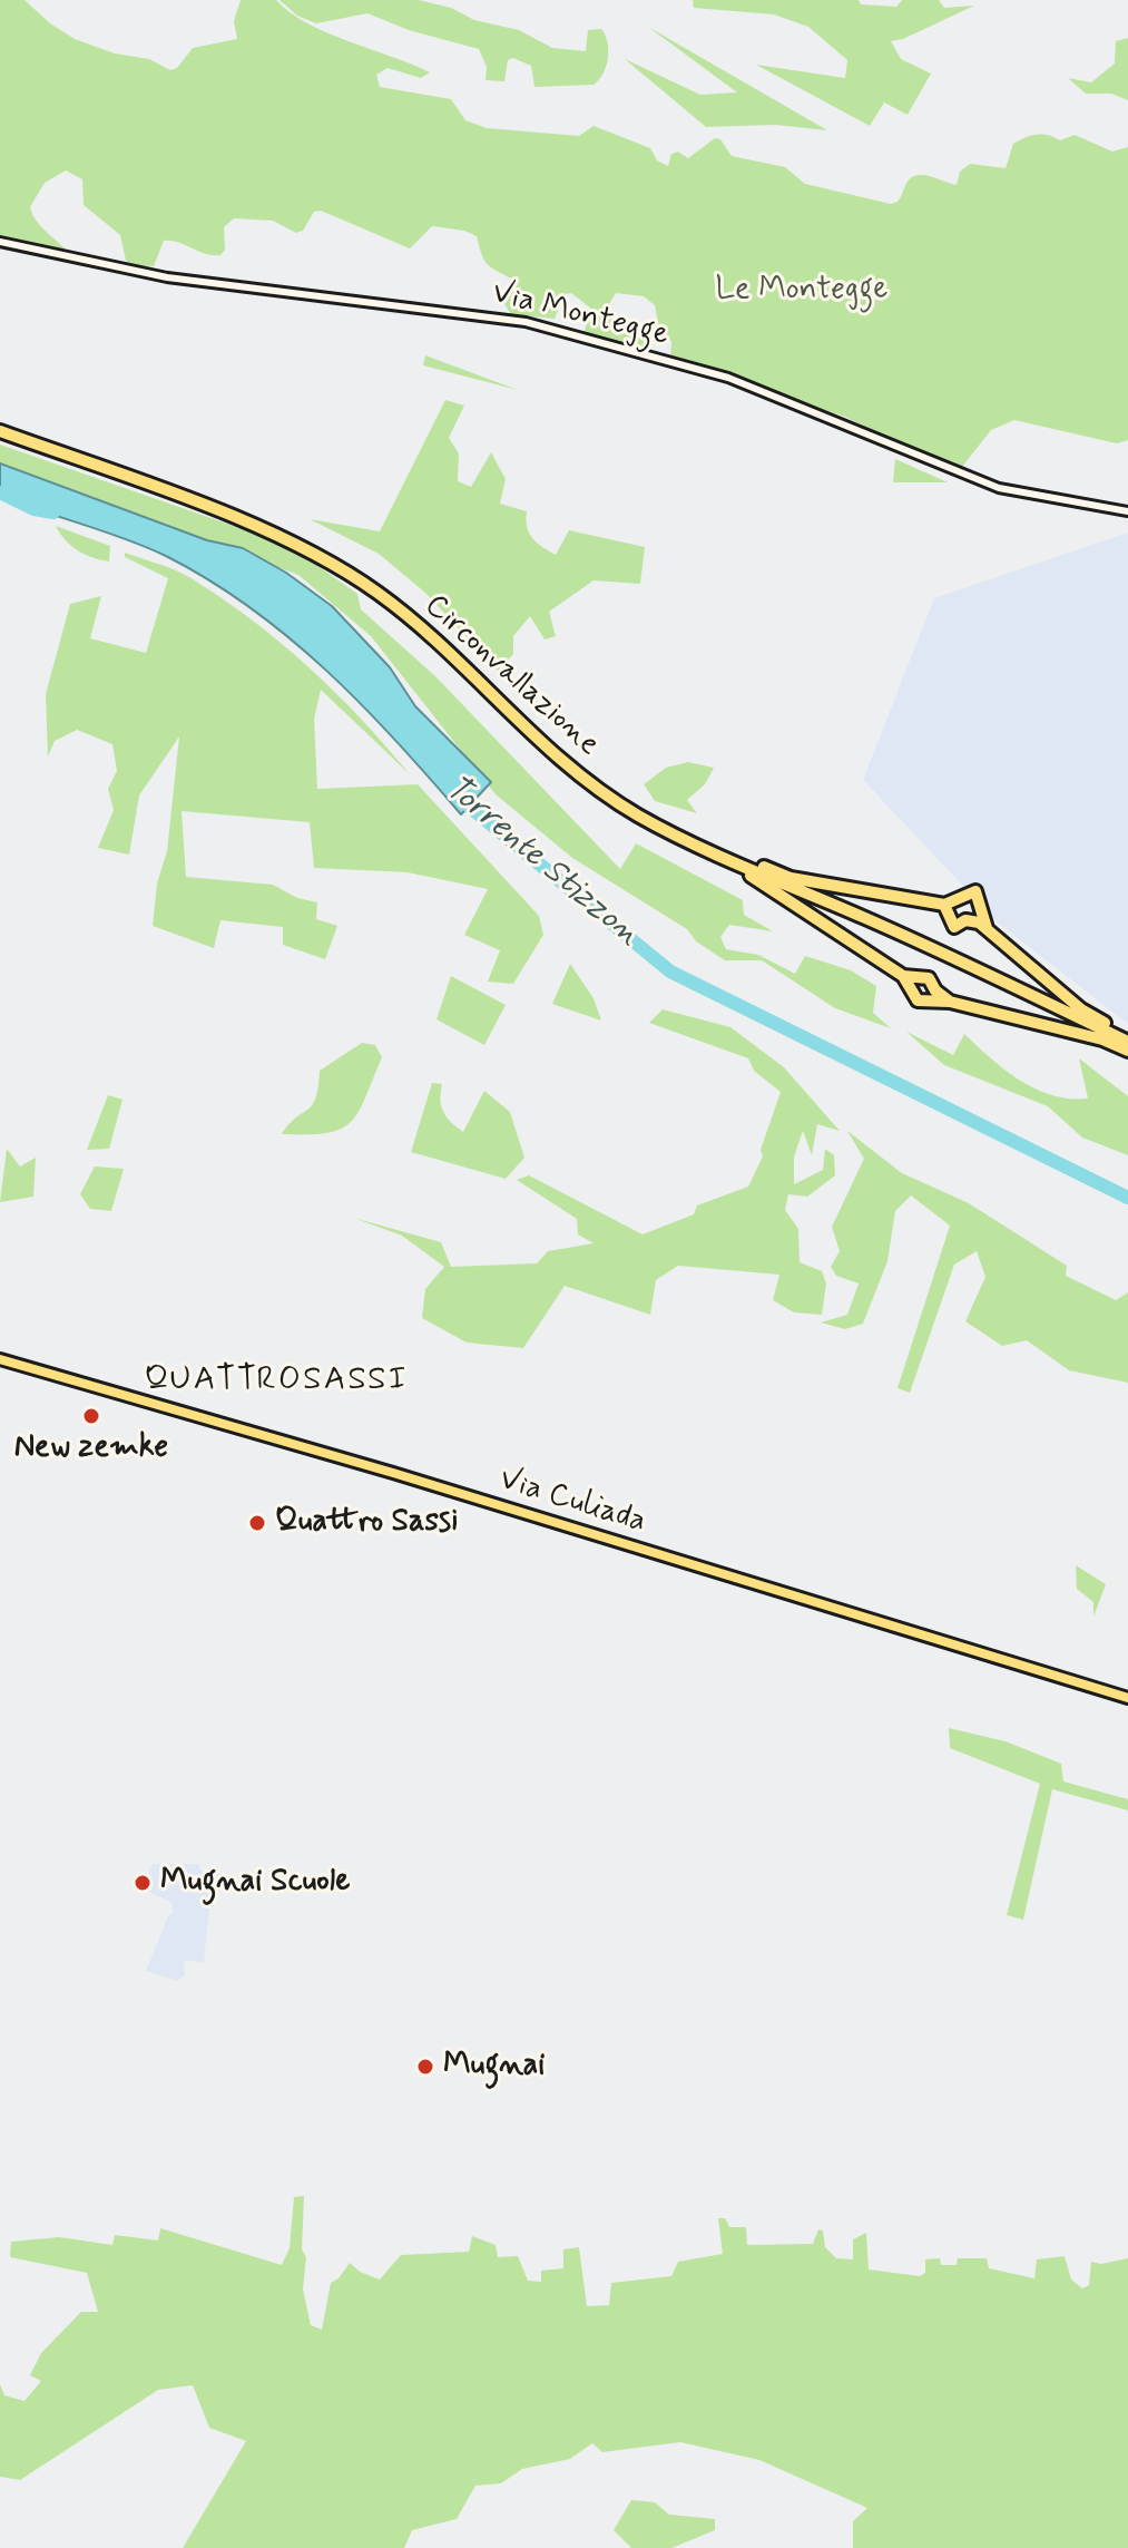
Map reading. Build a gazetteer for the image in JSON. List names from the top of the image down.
{
  "streets": {
    "highway": ["Circonvallazione"],
    "main road": ["Via Culiada"],
    "street": ["Via Montegge"]
  },
  "districts": ["QUATTROSASSI"],
  "water": ["Torrente Stizzon"],
  "parks": ["Le Montegge"],
  "places": [
    "New zemke",
    "Quattro Sassi",
    "Mugnai Scuole",
    "Mugnai"
  ]
}
